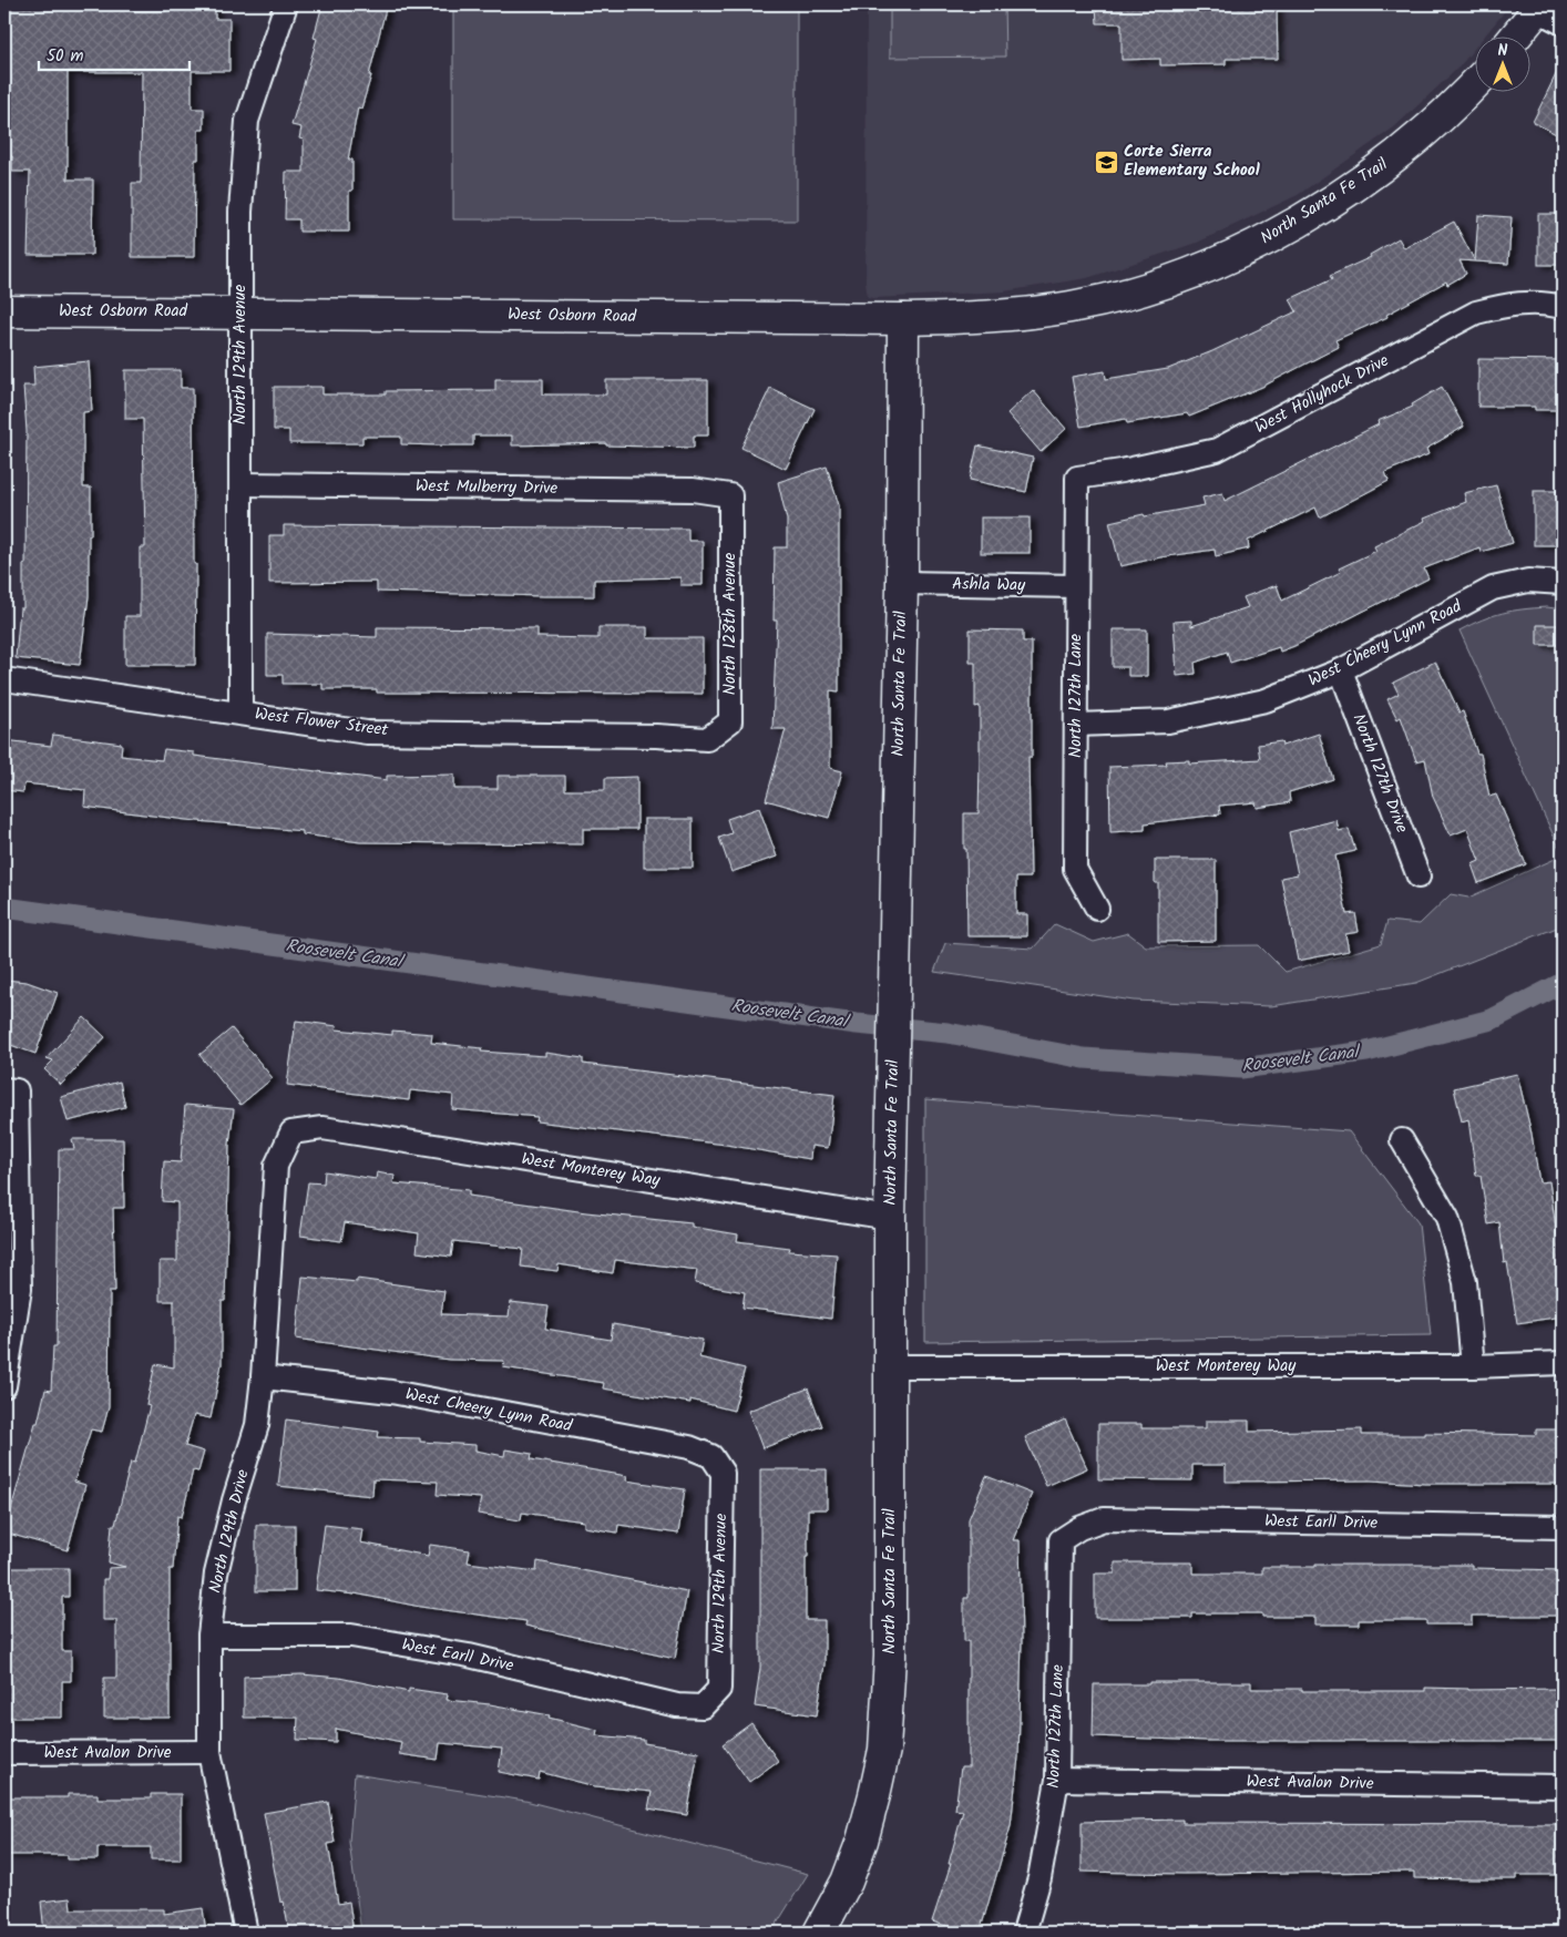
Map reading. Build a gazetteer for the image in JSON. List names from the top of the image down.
{
  "streets": {
    "street": [
      "North Santa Fe Trail",
      "West Osborn Road",
      "North 129th Avenue",
      "West Hollyhock Drive",
      "West Mulberry Drive",
      "Ashla Way",
      "North 128th Avenue",
      "West Cheery Lynn Road",
      "North 127th Lane",
      "West Flower Street",
      "North 127th Drive",
      "West Monterey Way",
      "West Earll Drive",
      "North 129th Drive",
      "West Avalon Drive"
    ]
  },
  "crossings": [
    ["North Santa Fe Trail", "West Osborn Road"],
    ["North Santa Fe Trail", "Ashla Way"],
    ["North Santa Fe Trail", "West Monterey Way"],
    ["West Osborn Road", "North 129th Avenue"],
    ["North 129th Avenue", "West Mulberry Drive"],
    ["North 129th Avenue", "West Cheery Lynn Road"],
    ["North 129th Avenue", "West Flower Street"],
    ["North 129th Avenue", "West Earll Drive"],
    ["West Hollyhock Drive", "North 127th Lane"],
    ["West Mulberry Drive", "North 128th Avenue"],
    ["Ashla Way", "North 127th Lane"],
    ["North 128th Avenue", "West Flower Street"],
    ["West Cheery Lynn Road", "North 127th Lane"],
    ["West Cheery Lynn Road", "North 127th Drive"],
    ["West Cheery Lynn Road", "North 129th Drive"],
    ["North 127th Lane", "West Earll Drive"],
    ["North 127th Lane", "West Avalon Drive"],
    ["West Monterey Way", "North 129th Drive"],
    ["West Earll Drive", "North 129th Drive"],
    ["North 129th Drive", "West Avalon Drive"]
  ],
  "water": ["Roosevelt Canal"],
  "places": {
    "school or university": ["Corte Sierra Elementary School"]
  },
  "scale_bar": "50 m",
  "north": "top"
}
